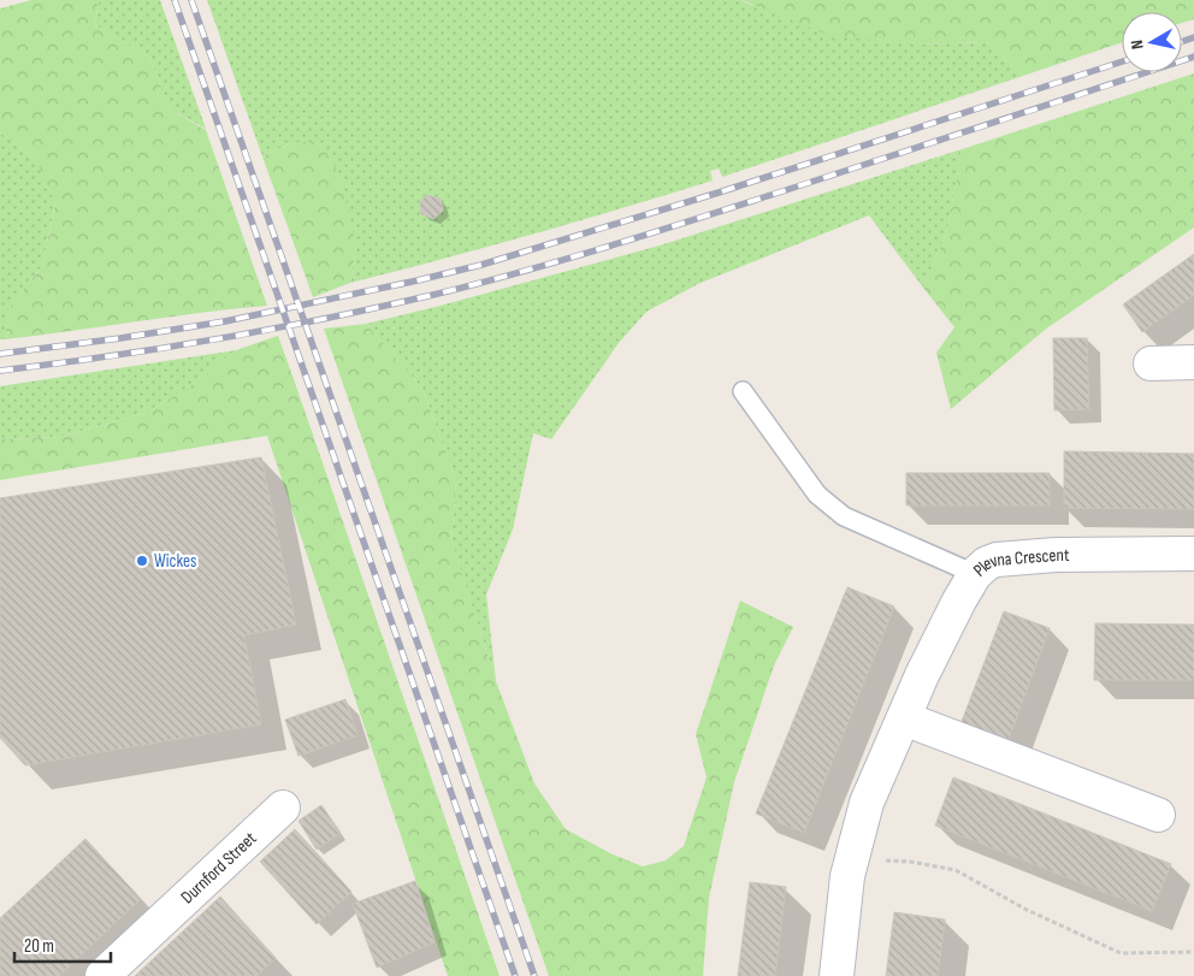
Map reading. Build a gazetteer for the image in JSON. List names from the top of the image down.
{
  "streets": {
    "street": ["Plevna Crescent", "Durnford Street"]
  },
  "places": ["Wickes"],
  "scale_bar": "20 m",
  "north": "left"
}
